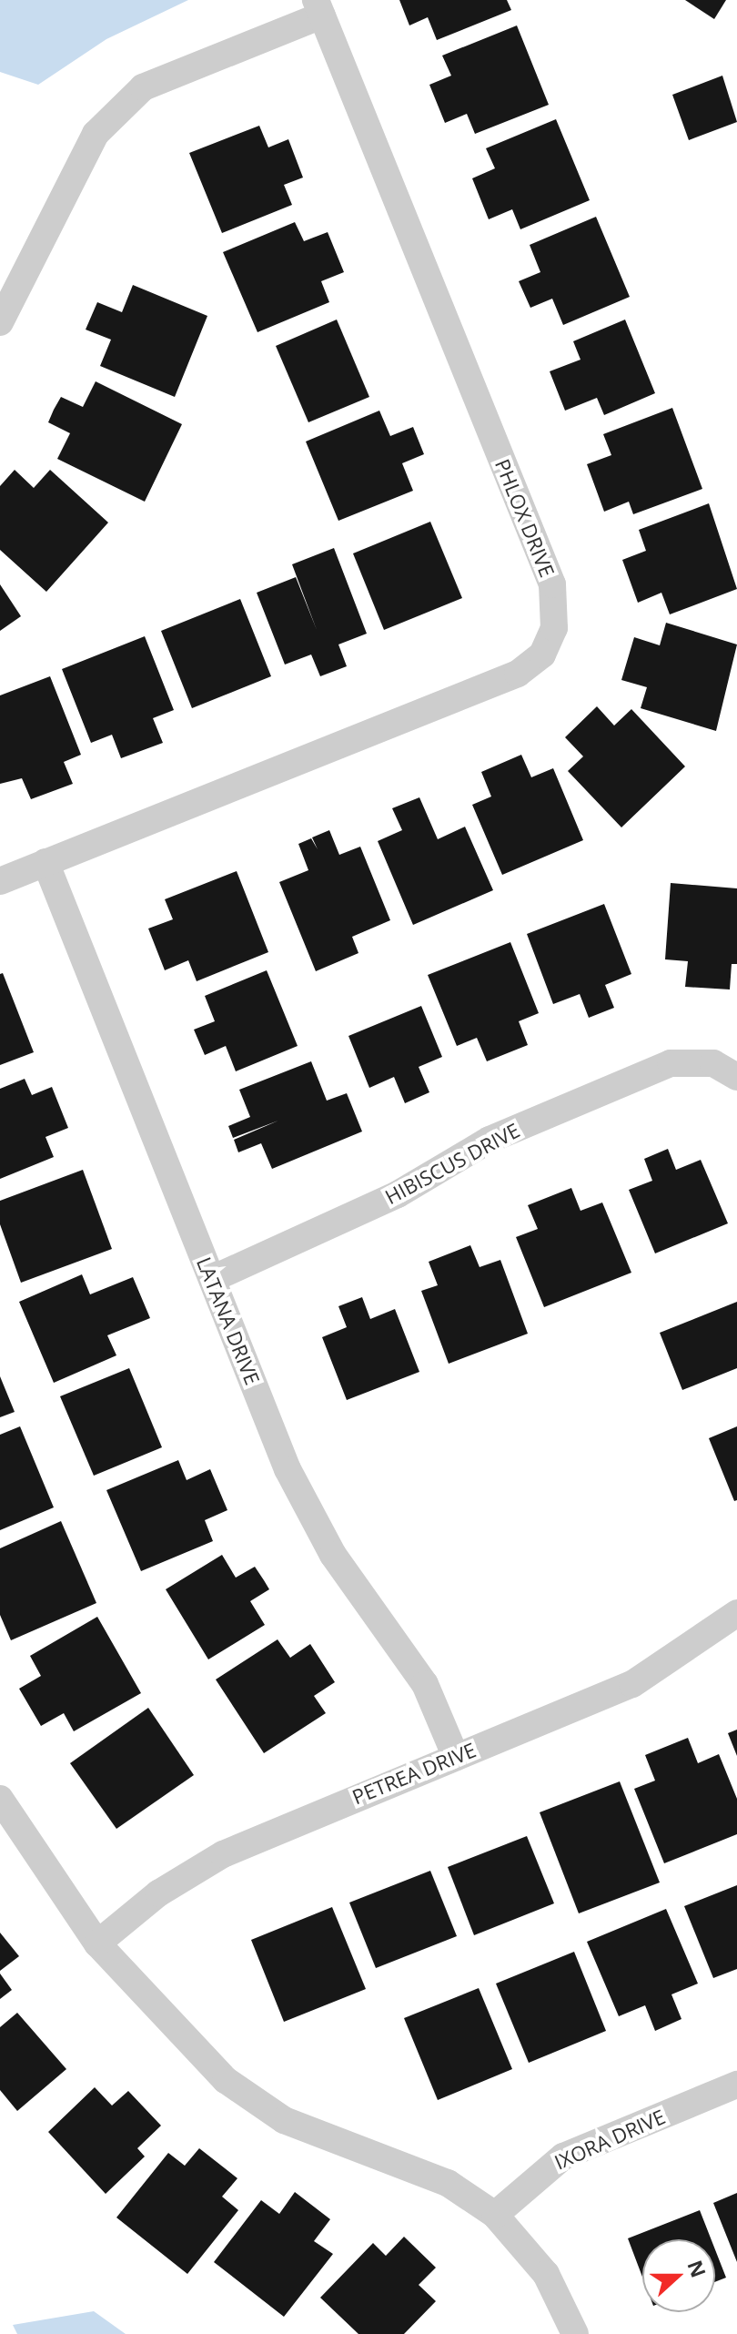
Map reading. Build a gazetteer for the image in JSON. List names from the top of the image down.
{
  "streets": {
    "street": [
      "PHLOX DRIVE",
      "HIBISCUS DRIVE",
      "LATANA DRIVE",
      "PETREA DRIVE",
      "IXORA DRIVE"
    ]
  },
  "crossings": [
    ["PHLOX DRIVE", "LATANA DRIVE"],
    ["HIBISCUS DRIVE", "LATANA DRIVE"],
    ["LATANA DRIVE", "PETREA DRIVE"]
  ],
  "north": "right"
}
